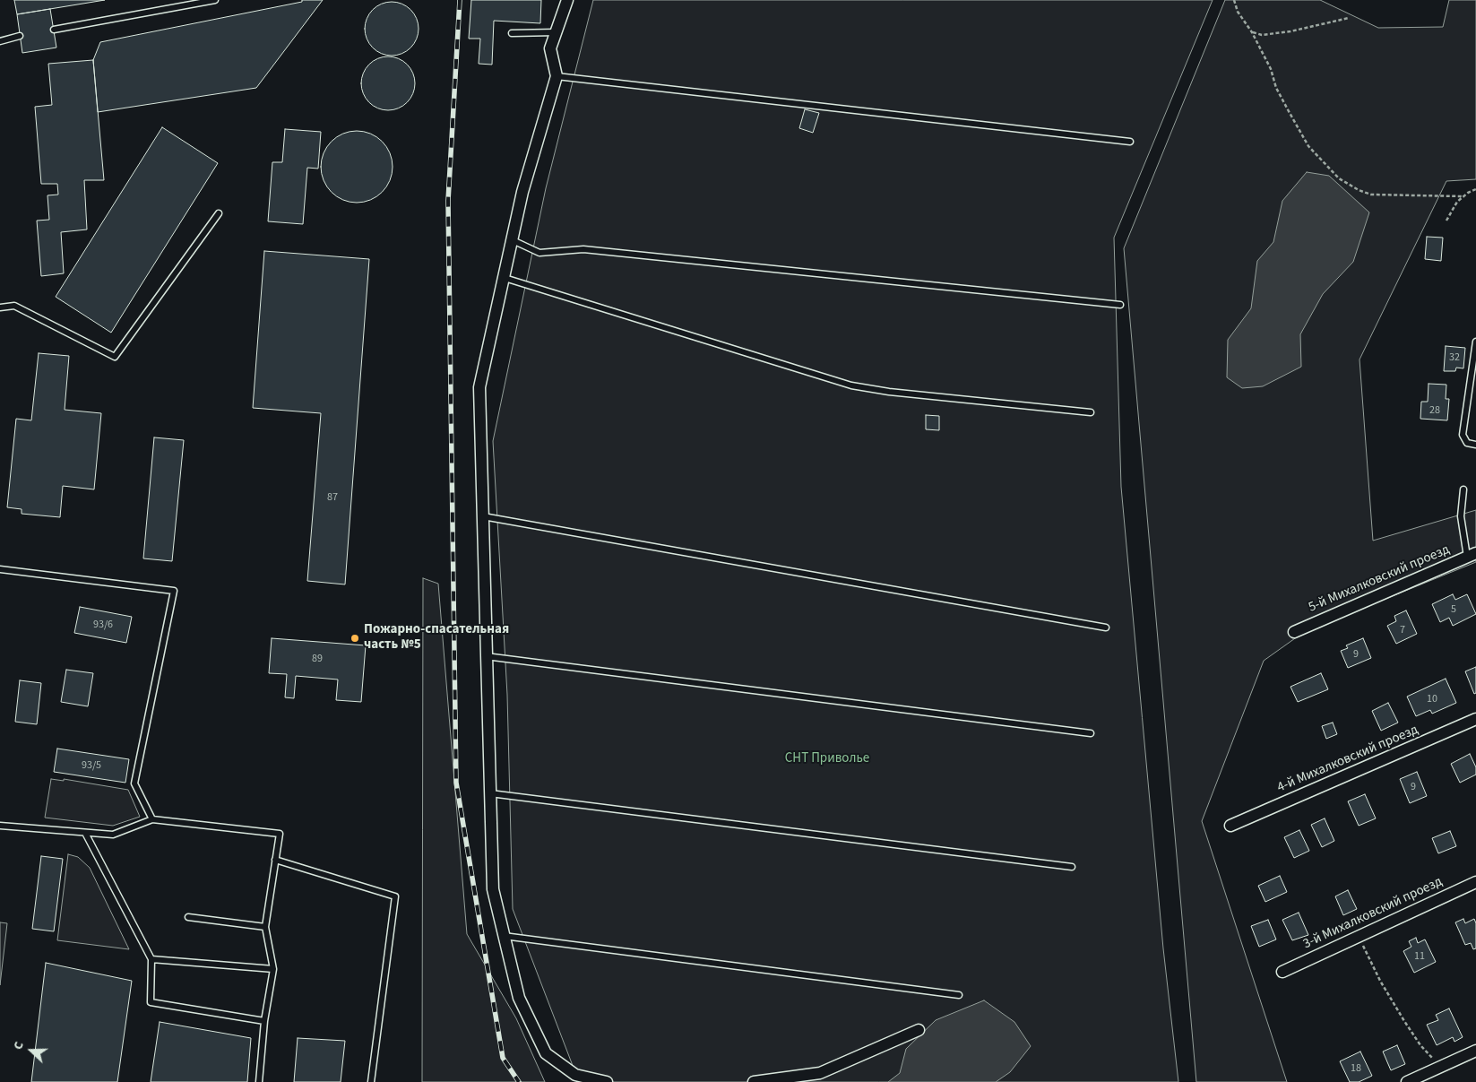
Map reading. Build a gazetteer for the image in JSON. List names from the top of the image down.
{
  "streets": {
    "street": ["5-й Михалковский проезд", "4-й Михалковский проезд", "3-й Михалковский проезд"]
  },
  "parks": ["СНТ Приволье"],
  "places": ["Пожарно-спасательная часть №5"],
  "house_numbers": [
    "32",
    "28",
    "87",
    "5",
    "93/6",
    "7",
    "9",
    "89",
    "10",
    "93/5",
    "9",
    "11",
    "18"
  ],
  "north": "left"
}
